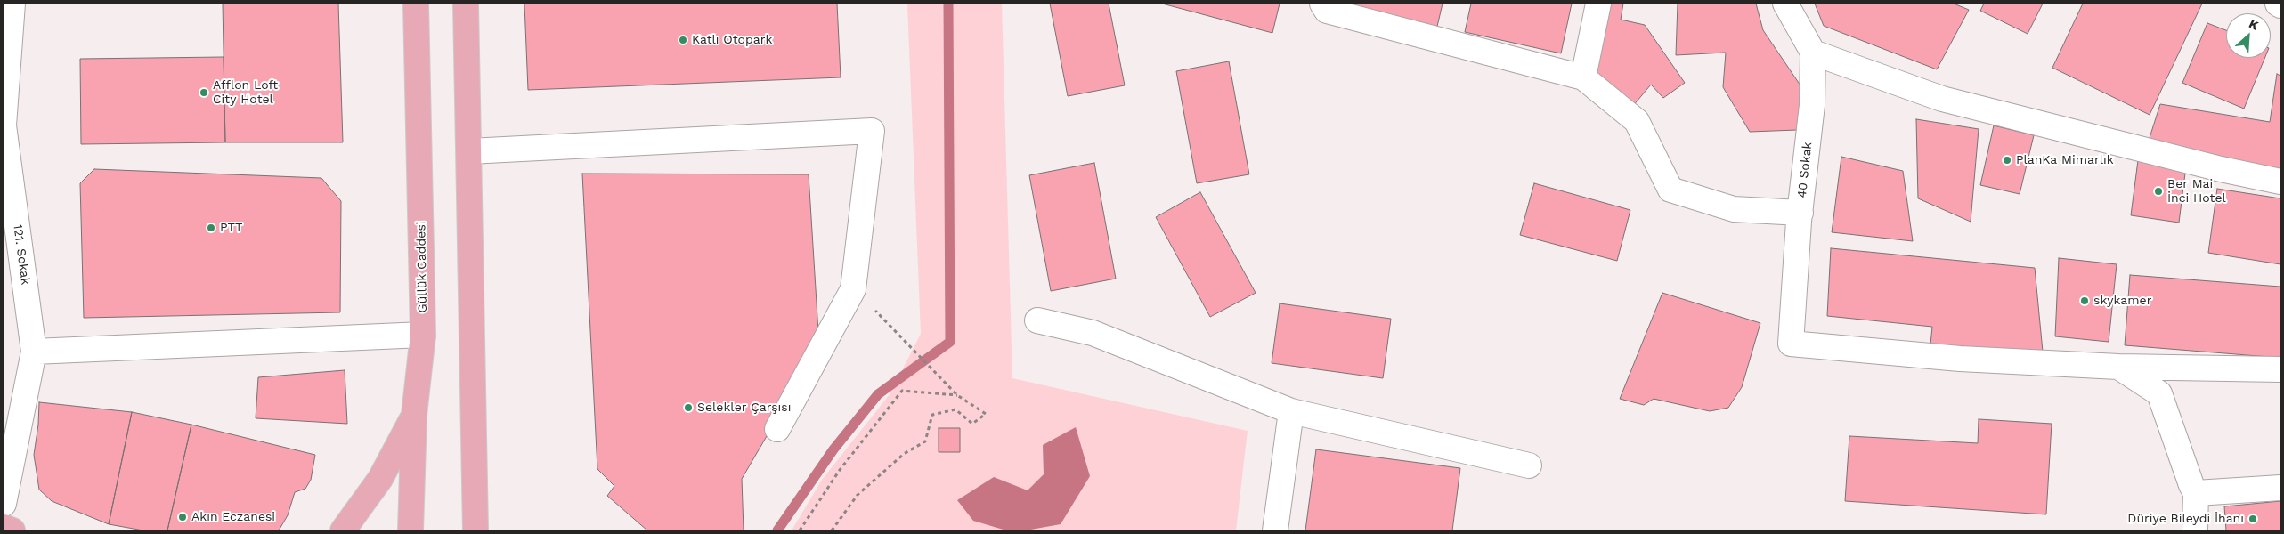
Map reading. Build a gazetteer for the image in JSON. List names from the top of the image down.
{
  "streets": {
    "main road": ["Güllük Caddesi"],
    "street": ["40 Sokak", "121. Sokak"]
  },
  "places": [
    "Katlı Otopark",
    "Afflon Loft City Hotel",
    "PlanKa Mimarlık",
    "Ber Mai İnci Hotel",
    "PTT",
    "skykamer",
    "Selekler Çarşısı",
    "Akın Eczanesi",
    "Düriye Bileydi İhanı"
  ],
  "north": "top right"
}
